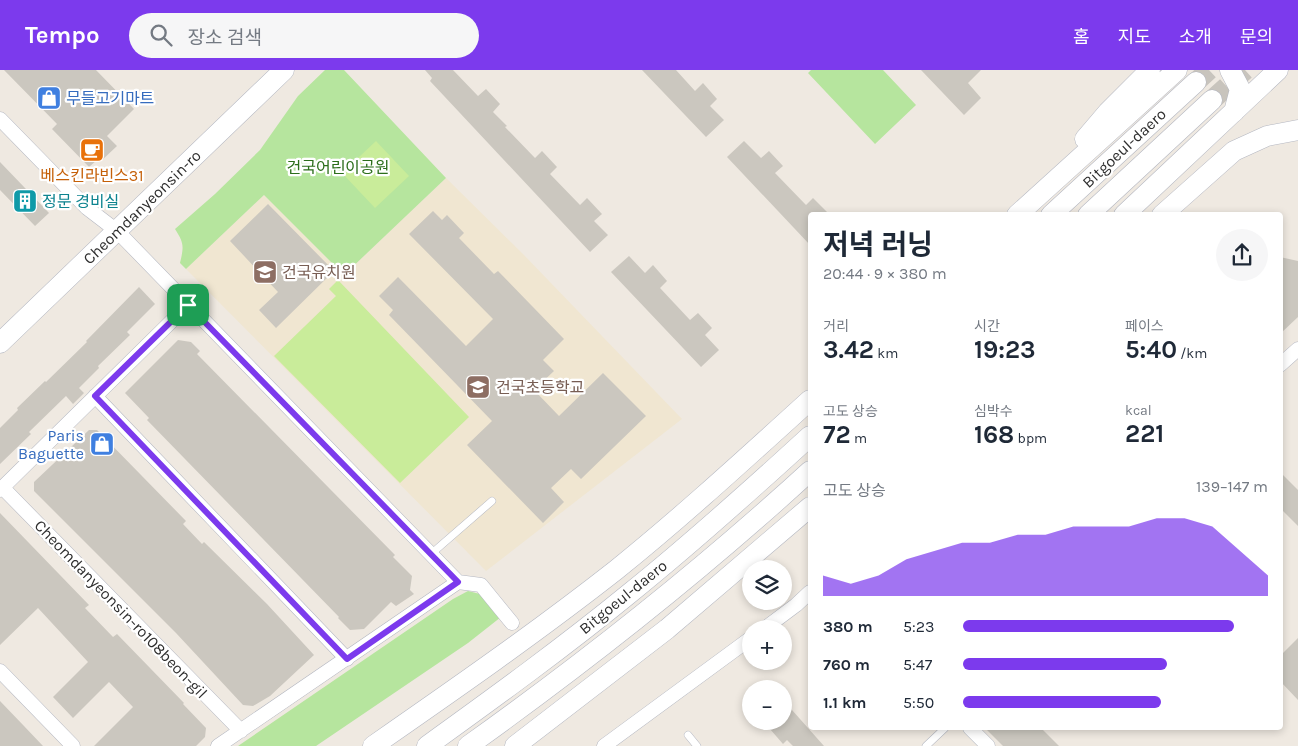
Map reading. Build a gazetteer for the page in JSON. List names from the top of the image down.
{
  "streets": {
    "main road": ["Bitgoeul-daero", "Cheomdanyeonsin-ro"],
    "street": ["Cheomdanyeonsin-ro108beon-gil"]
  },
  "parks": ["건국어린이공원"],
  "places": {
    "shop": ["무들고기마트", "Paris Baguette"],
    "cafe": ["베스킨라빈스31"],
    "building": ["정문 경비실"],
    "school or university": ["건국유치원", "건국초등학교"]
  },
  "page": {
    "header": "Tempo",
    "search": "장소 검색",
    "nav": [
      "홈",
      "지도",
      "소개",
      "문의"
    ],
    "heading": ["저녁 러닝", "20:44 · 9 × 380 m"],
    "stats": [
      ["거리", "3.42 km"],
      ["시간", "19:23"],
      ["페이스", "5:40 /km"],
      ["고도 상승", "72 m"],
      ["심박수", "168 bpm"],
      ["kcal", "221"]
    ],
    "chart": ["고도 상승", "139–147 m"],
    "map_buttons": ["+", "−"],
    "list": [
      {
        "name": "380 m",
        "note": "5:23"
      },
      {
        "name": "760 m",
        "note": "5:47"
      },
      {
        "name": "1.1 km",
        "note": "5:50"
      }
    ]
  }
}
